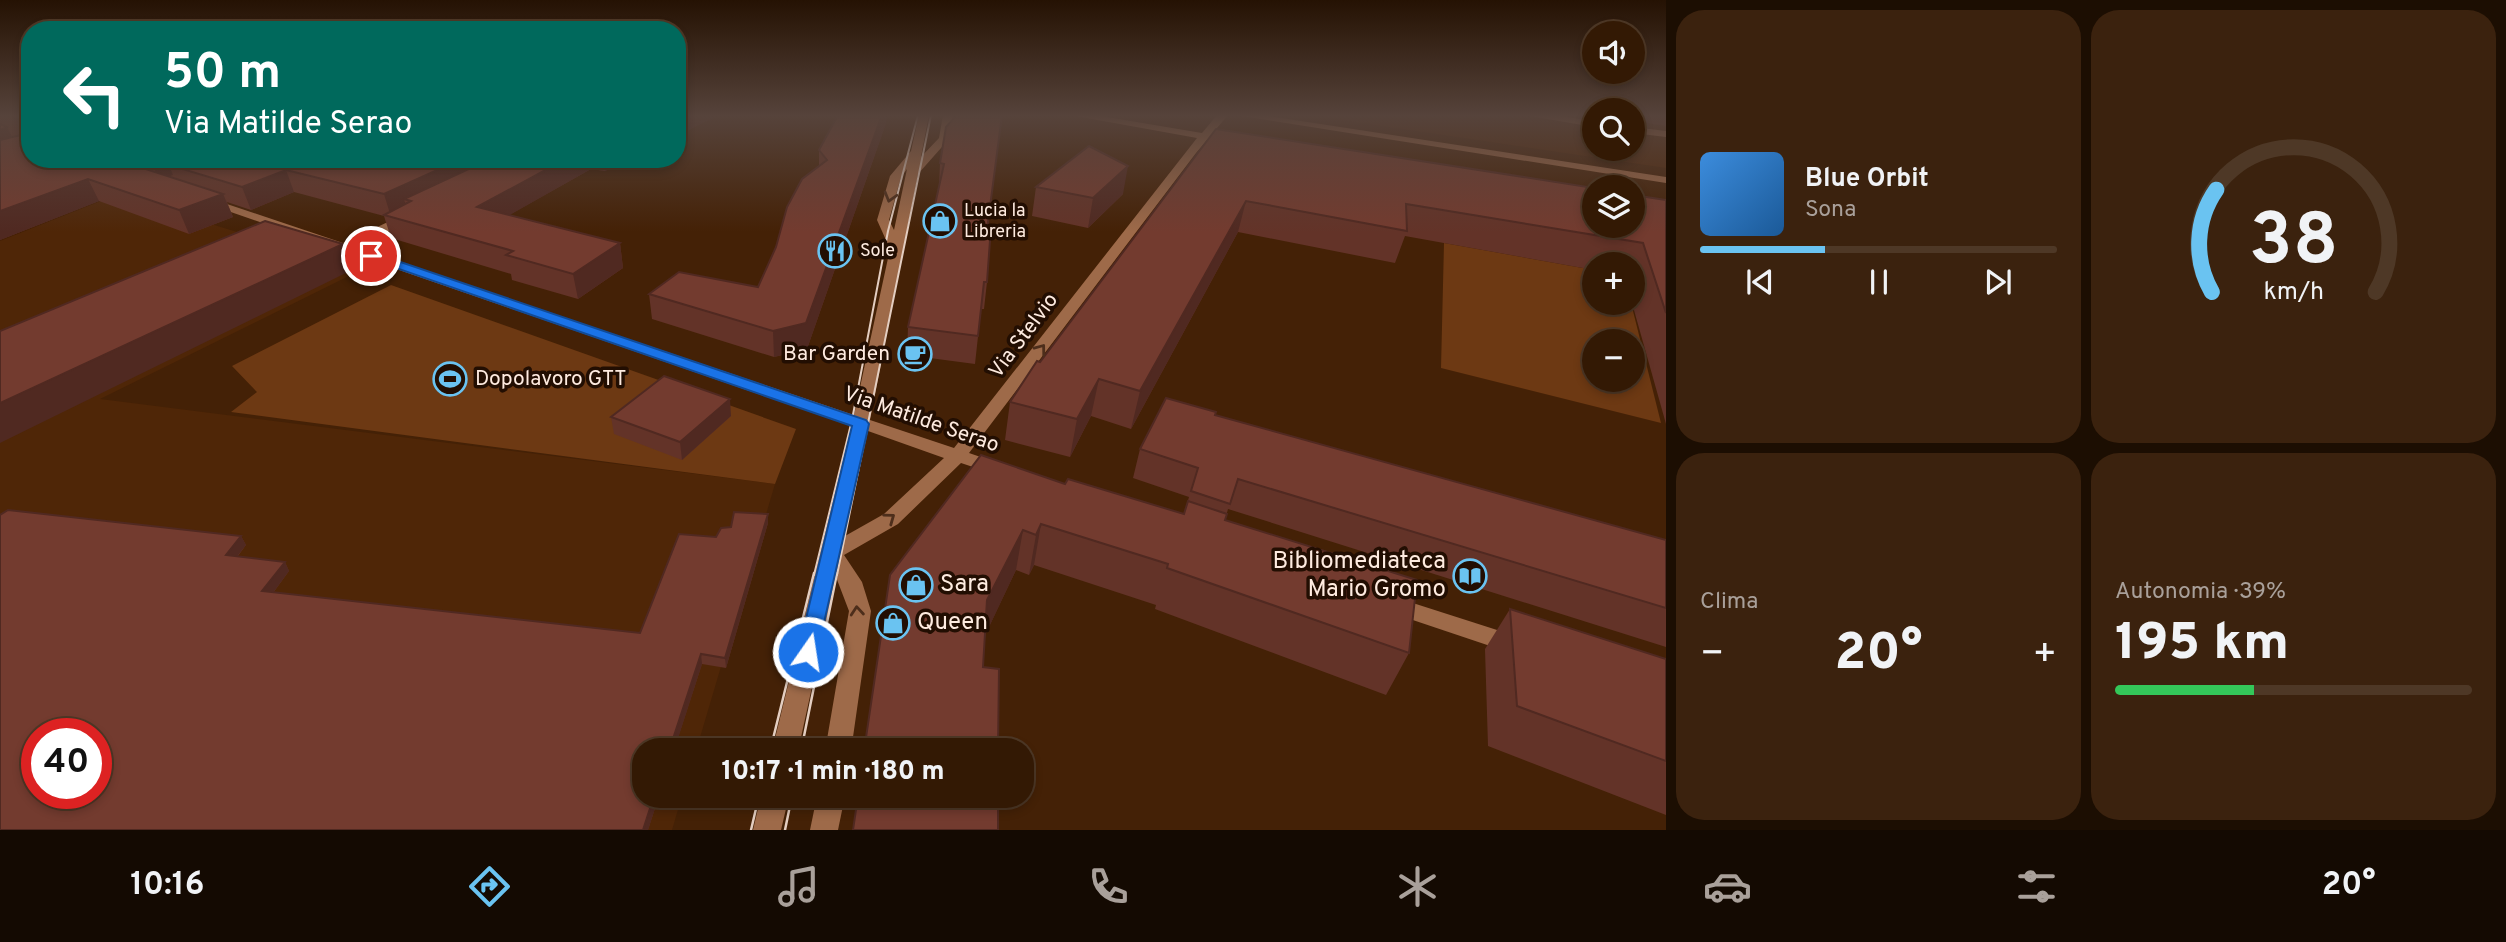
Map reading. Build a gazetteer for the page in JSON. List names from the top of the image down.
{
  "streets": {
    "street": ["Via Stelvio", "Via Matilde Serao"]
  },
  "crossings": [
    ["Via Stelvio", "Via Matilde Serao"]
  ],
  "one_way": ["Via Stelvio"],
  "places": {
    "shop": ["Lucia la Libreria", "Sara", "Queen"],
    "restaurant": ["Sole"],
    "cafe": ["Bar Garden"],
    "sports": ["Dopolavoro GTT"],
    "library": ["Bibliomediateca Mario Gromo"]
  },
  "page": {
    "map_buttons": ["+", "−"],
    "turn": ["50 m", "Via Matilde Serao"],
    "song": ["Blue Orbit", "Sona"],
    "tile": [
      "Clima",
      ["Autonomia · 39%", "195 km"]
    ],
    "heat": ["−", "20°", "+"],
    "limit": "40",
    "trip": "10:17 · 1 min · 180 m",
    "tabs": ["10:16", "20°"],
    "gauge": ["38", "km/h"]
  }
}
